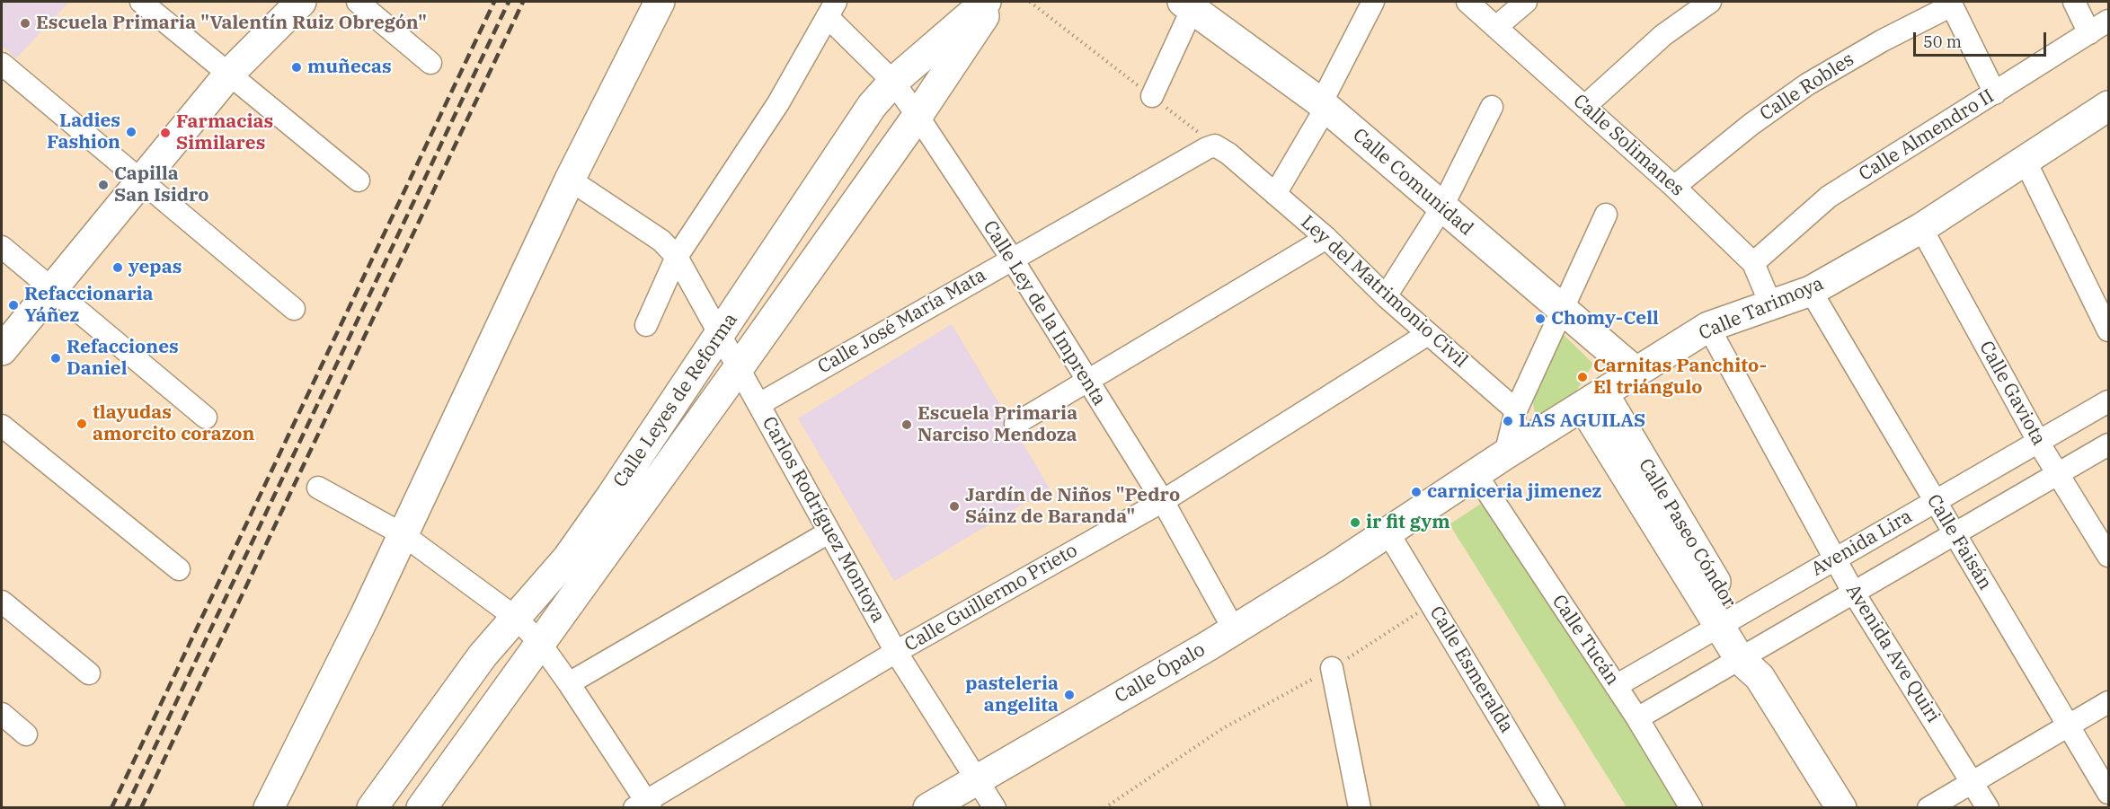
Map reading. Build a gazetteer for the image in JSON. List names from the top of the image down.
{
  "streets": {
    "main road": [
      "Calle Comunidad",
      "Calle Tarimoya",
      "Calle Leyes de Reforma",
      "Calle Paseo Cóndor",
      "Calle Ópalo"
    ],
    "street": [
      "Calle Robles",
      "Calle Almendro II",
      "Calle Solimanes",
      "Ley del Matrimonio Civil",
      "Calle Ley de la Imprenta",
      "Calle José María Mata",
      "Calle Gaviota",
      "Carlos Rodríguez Montoya",
      "Calle Faisán",
      "Avenida Lira",
      "Calle Guillermo Prieto",
      "Calle Tucán",
      "Avenida Ave Quiri",
      "Calle Esmeralda"
    ]
  },
  "crossings": [
    ["Calle Robles", "Calle Solimanes"],
    ["Calle Almendro II", "Calle Solimanes"],
    ["Calle Solimanes", "Calle Tarimoya"],
    ["Calle Comunidad", "Calle Tarimoya"],
    ["Ley del Matrimonio Civil", "Calle José María Mata"],
    ["Ley del Matrimonio Civil", "Calle Guillermo Prieto"],
    ["Calle Tarimoya", "Calle Gaviota"],
    ["Calle Tarimoya", "Calle Paseo Cóndor"],
    ["Calle Tarimoya", "Calle Faisán"],
    ["Calle Tarimoya", "Calle Tucán"],
    ["Calle Tarimoya", "Avenida Ave Quiri"],
    ["Calle Tarimoya", "Calle Esmeralda"],
    ["Calle Tarimoya", "Calle Ópalo"],
    ["Calle Ley de la Imprenta", "Calle José María Mata"],
    ["Calle Ley de la Imprenta", "Calle Leyes de Reforma"],
    ["Calle Ley de la Imprenta", "Calle Guillermo Prieto"],
    ["Calle Ley de la Imprenta", "Calle Ópalo"],
    ["Calle José María Mata", "Carlos Rodríguez Montoya"],
    ["Calle Gaviota", "Avenida Lira"],
    ["Calle Leyes de Reforma", "Carlos Rodríguez Montoya"],
    ["Carlos Rodríguez Montoya", "Calle Guillermo Prieto"],
    ["Carlos Rodríguez Montoya", "Calle Ópalo"],
    ["Calle Paseo Cóndor", "Avenida Lira"],
    ["Calle Faisán", "Avenida Lira"],
    ["Avenida Lira", "Calle Tucán"],
    ["Avenida Lira", "Avenida Ave Quiri"],
    ["Calle Esmeralda", "Calle Ópalo"]
  ],
  "places": [
    "Escuela Primaria \"Valentín Ruiz Obregón\"",
    "muñecas",
    "Ladies Fashion",
    "Farmacias Similares",
    "Capilla San Isidro",
    "yepas",
    "Refaccionaria Yáñez",
    "Chomy-Cell",
    "Refacciones Daniel",
    "Carnitas Panchito- El triángulo",
    "LAS AGUILAS",
    "tlayudas amorcito corazon",
    "Escuela Primaria Narciso Mendoza",
    "carniceria jimenez",
    "Jardín de Niños \"Pedro Sáinz de Baranda\"",
    "ir fit gym",
    "pasteleria angelita"
  ],
  "scale_bar": "50 m"
}
